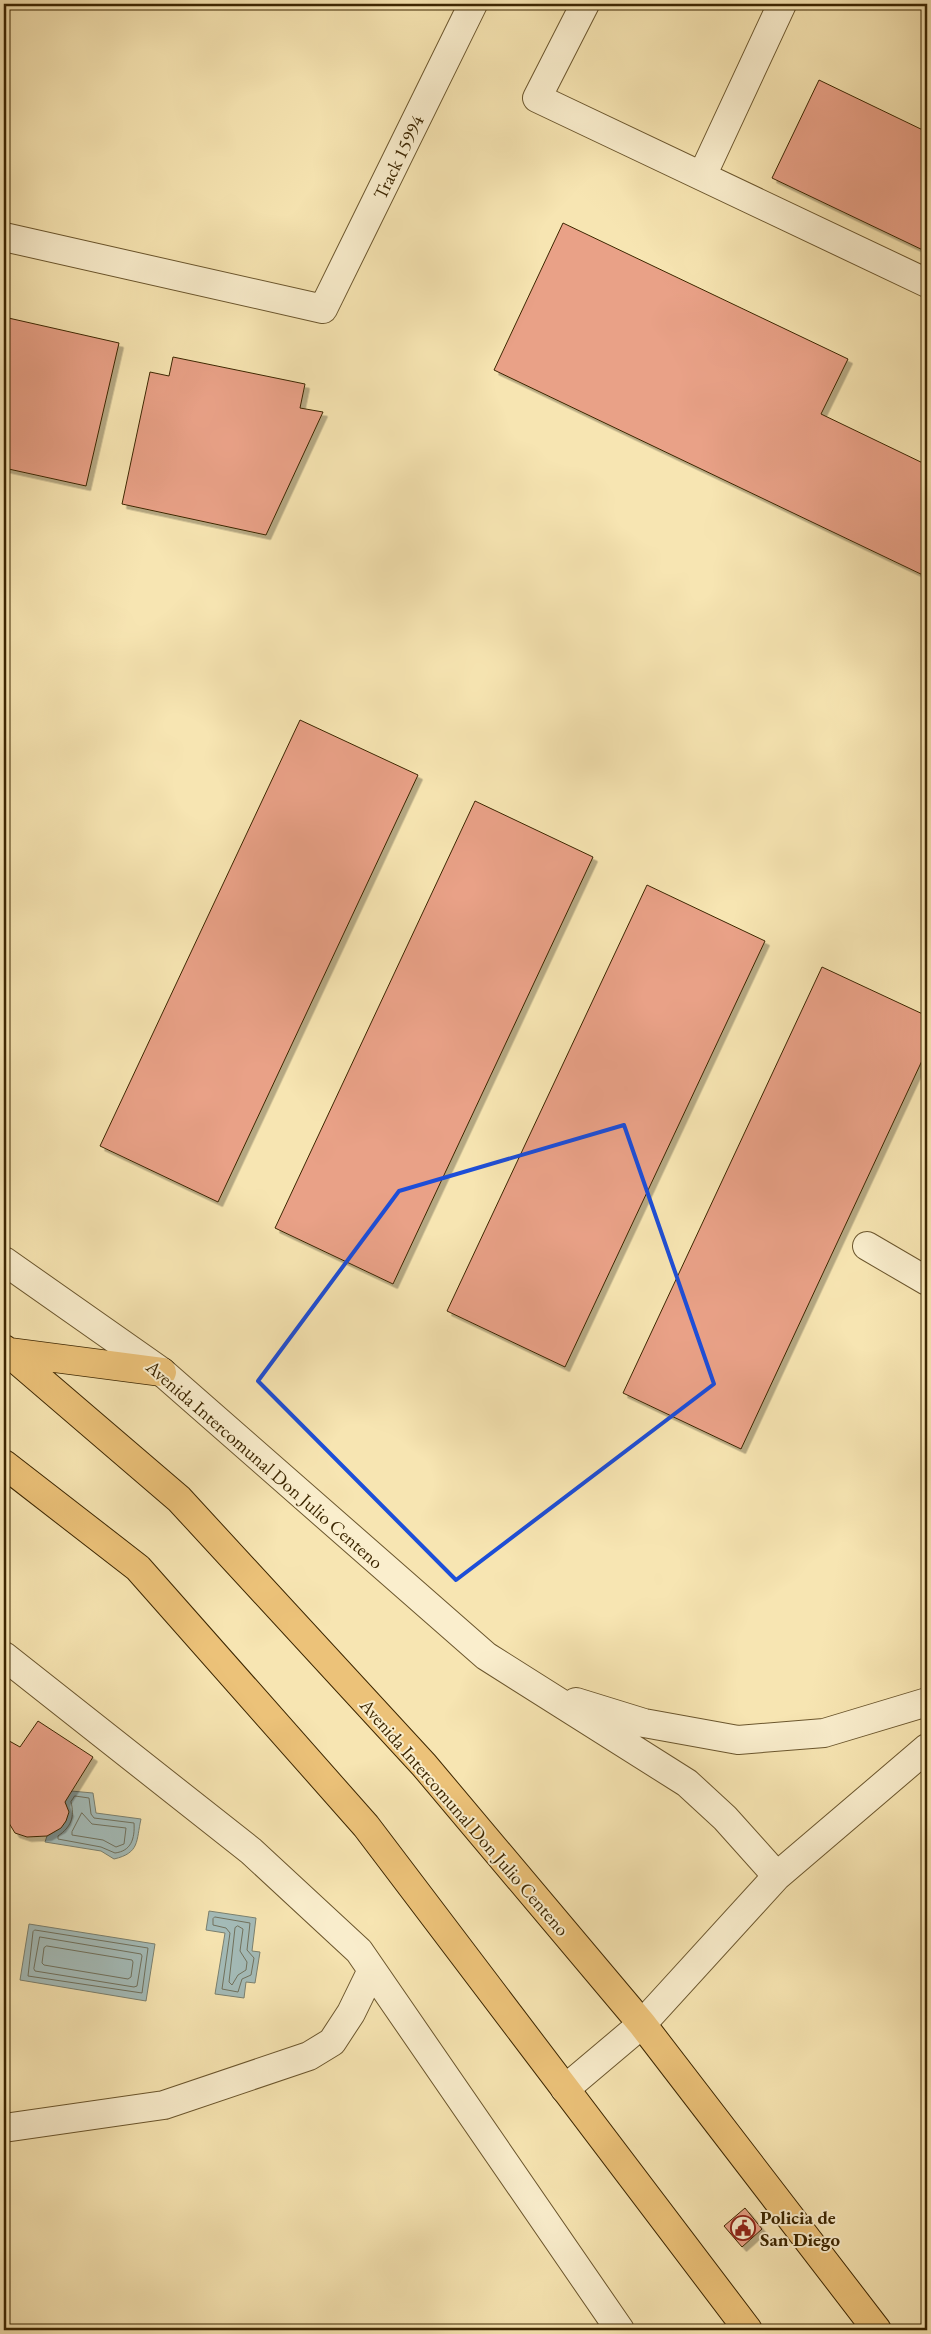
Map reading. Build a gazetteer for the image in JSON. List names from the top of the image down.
{
  "streets": {
    "main road": ["Avenida Intercomunal Don Julio Centeno"],
    "street": ["Track 15994"]
  },
  "places": {
    "public building": ["Policia de San Diego"]
  }
}
